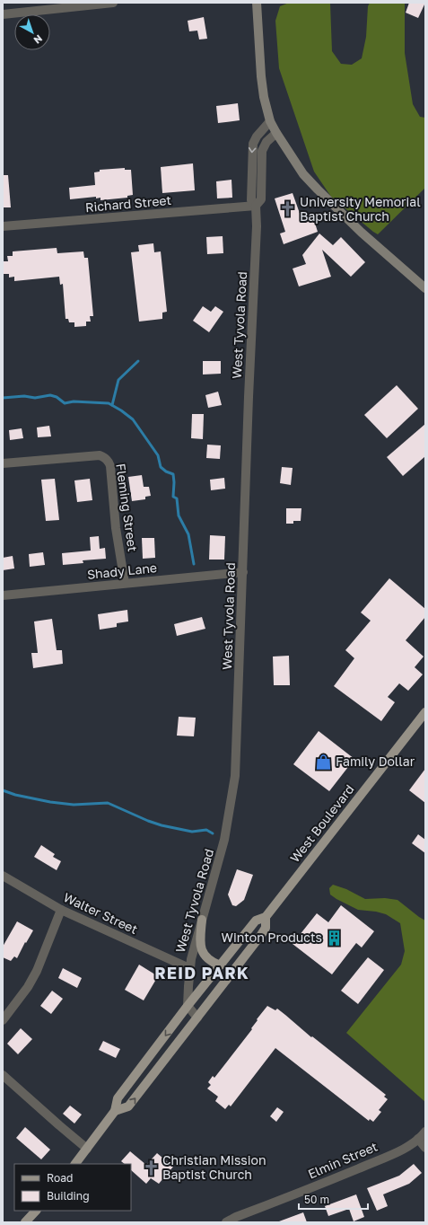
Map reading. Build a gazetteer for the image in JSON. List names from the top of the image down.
{
  "streets": {
    "main road": ["West Boulevard"],
    "street": [
      "Richard Street",
      "West Tyvola Road",
      "Fleming Street",
      "Shady Lane",
      "Walter Street",
      "Elmin Street"
    ]
  },
  "crossings": [
    ["Richard Street", "West Tyvola Road"],
    ["West Tyvola Road", "Shady Lane"],
    ["West Tyvola Road", "West Boulevard"],
    ["West Tyvola Road", "Walter Street"],
    ["Fleming Street", "Shady Lane"]
  ],
  "districts": ["REID PARK"],
  "places": {
    "church": ["University Memorial Baptist Church", "Christian Mission Baptist Church"],
    "shop": ["Family Dollar"],
    "building": ["Winton Products"]
  },
  "legend": ["Road", "Building"],
  "scale_bar": "50 m",
  "north": "bottom right"
}
